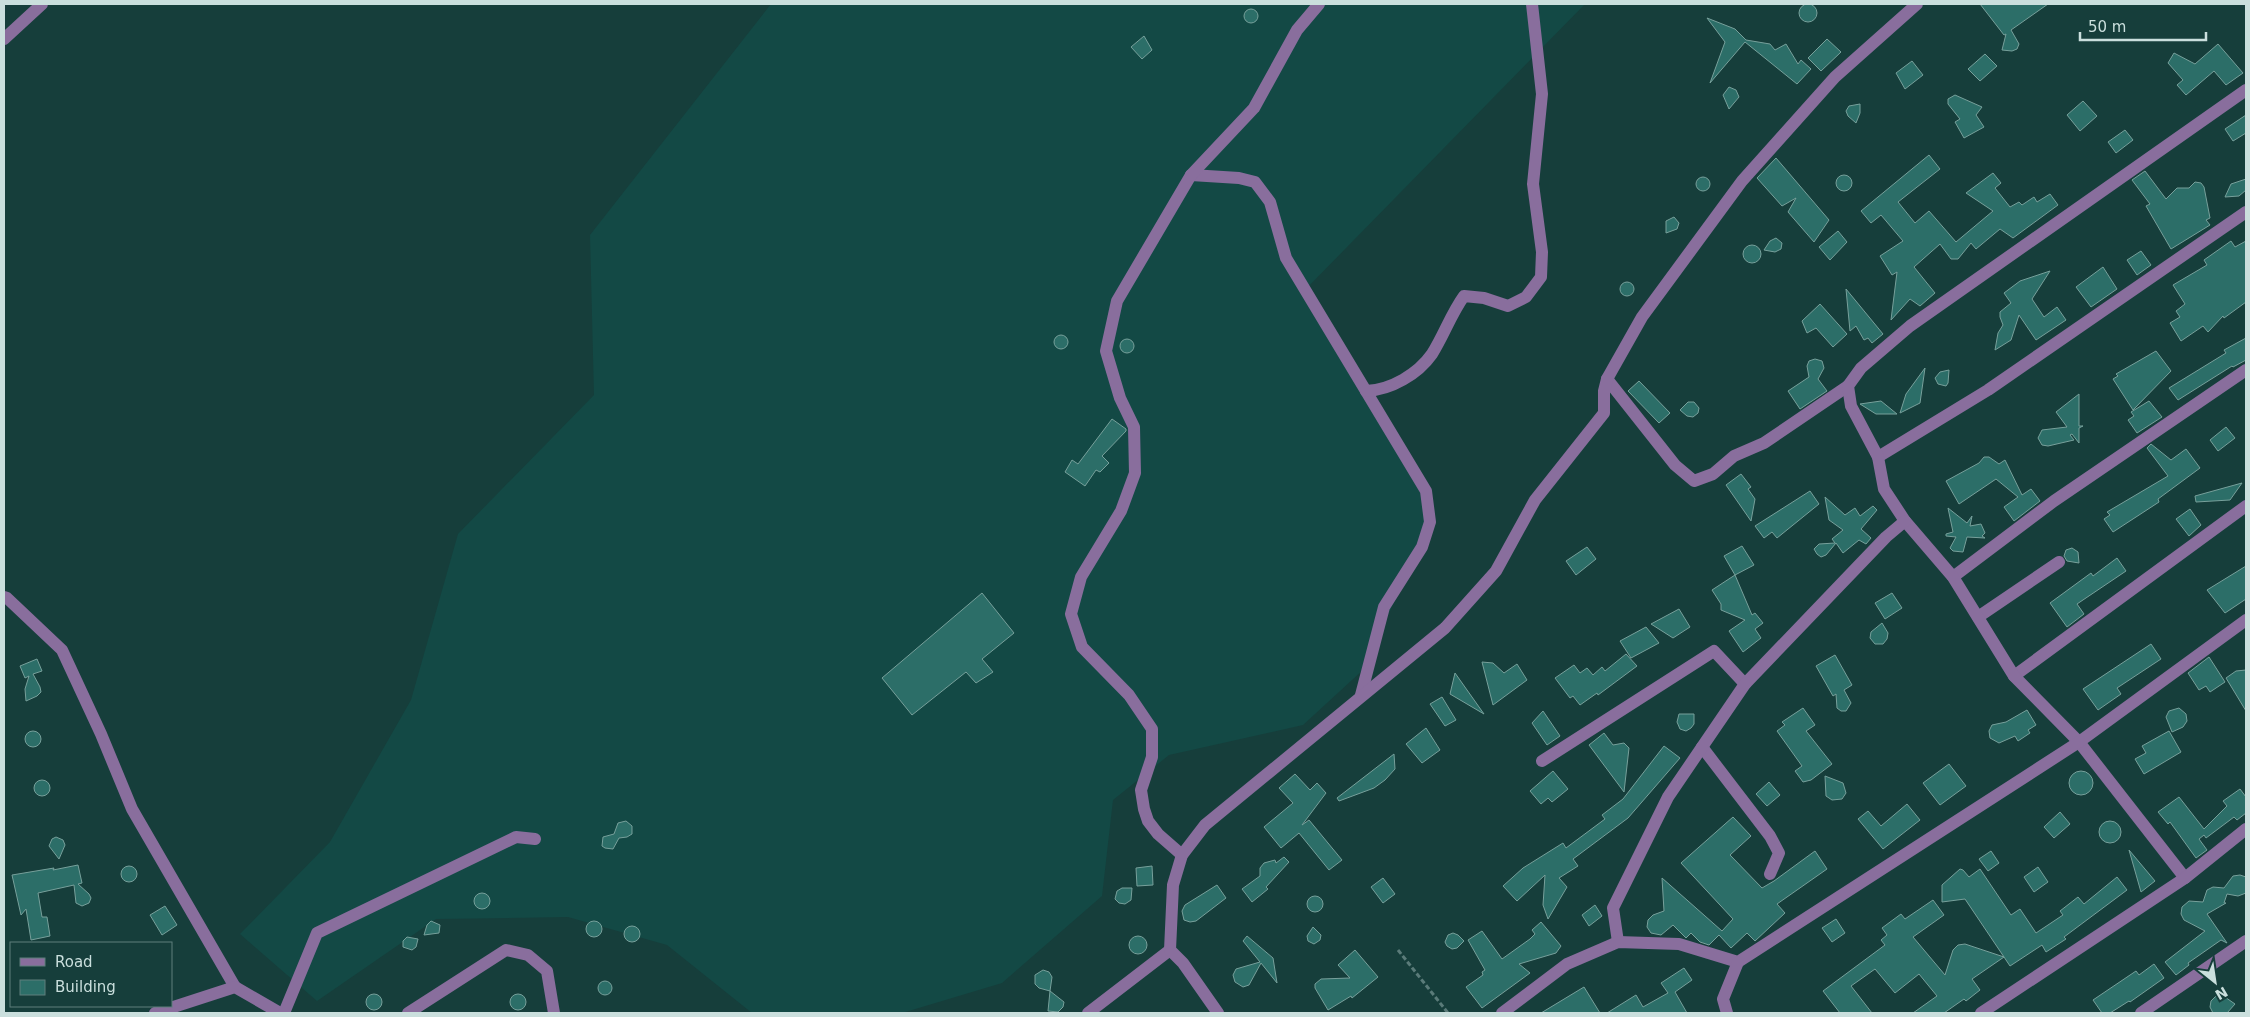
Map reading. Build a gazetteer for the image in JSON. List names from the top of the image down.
{
  "legend": ["Road", "Building"],
  "scale_bar": "50 m",
  "north": "bottom right"
}
